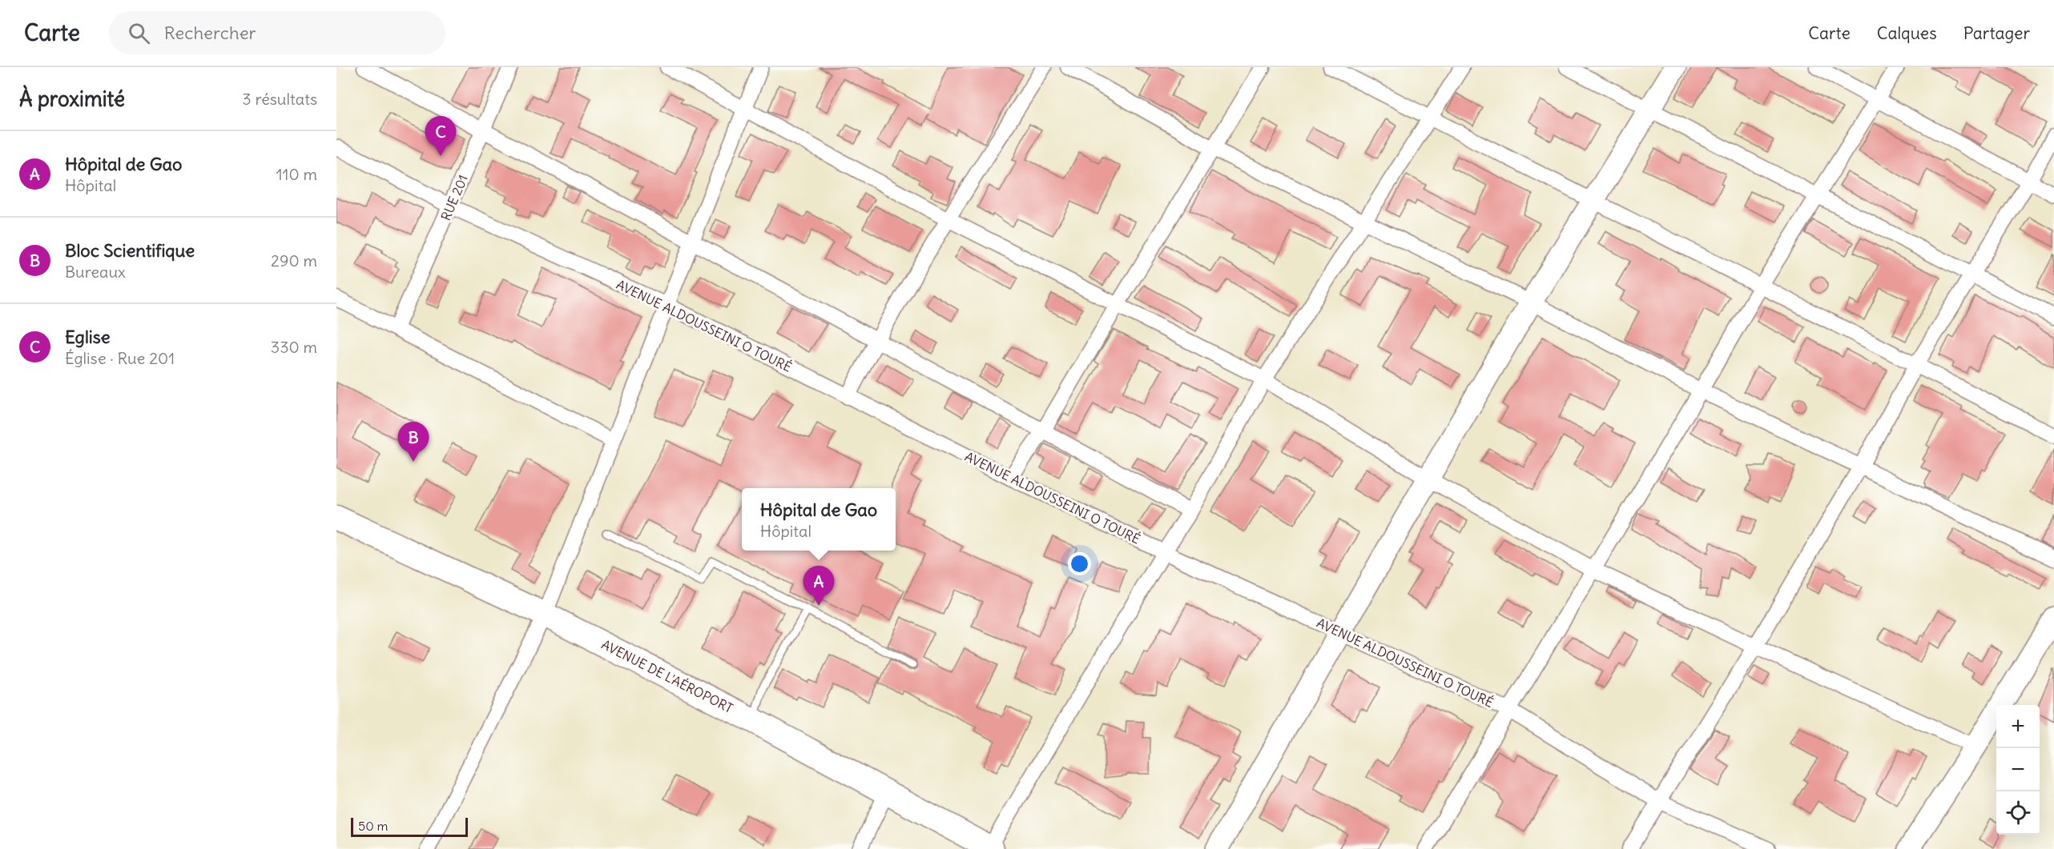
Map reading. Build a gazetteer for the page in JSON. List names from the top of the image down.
{
  "streets": {
    "main road": ["AVENUE DE L'AÉROPORT"],
    "street": ["RUE 201", "AVENUE ALDOUSSEINI O TOURÉ"]
  },
  "crossings": [
    ["RUE 201", "AVENUE ALDOUSSEINI O TOURÉ"]
  ],
  "scale_bar": "50 m",
  "page": {
    "header": "Carte",
    "search": "Rechercher",
    "nav": ["Carte", "Calques", "Partager"],
    "heading": ["À proximité", "3 résultats"],
    "pins": ["C", "B", "A"],
    "list": [
      {
        "mark": "A",
        "name": "Hôpital de Gao",
        "note": "Hôpital",
        "value": "110 m"
      },
      {
        "mark": "B",
        "name": "Bloc Scientifique",
        "note": "Bureaux",
        "value": "290 m"
      },
      {
        "mark": "C",
        "name": "Eglise",
        "note": "Église · Rue 201",
        "value": "330 m"
      }
    ],
    "popup": ["Hôpital de Gao", "Hôpital"],
    "map_buttons": ["+", "−"],
    "scale": "50 m"
  }
}
